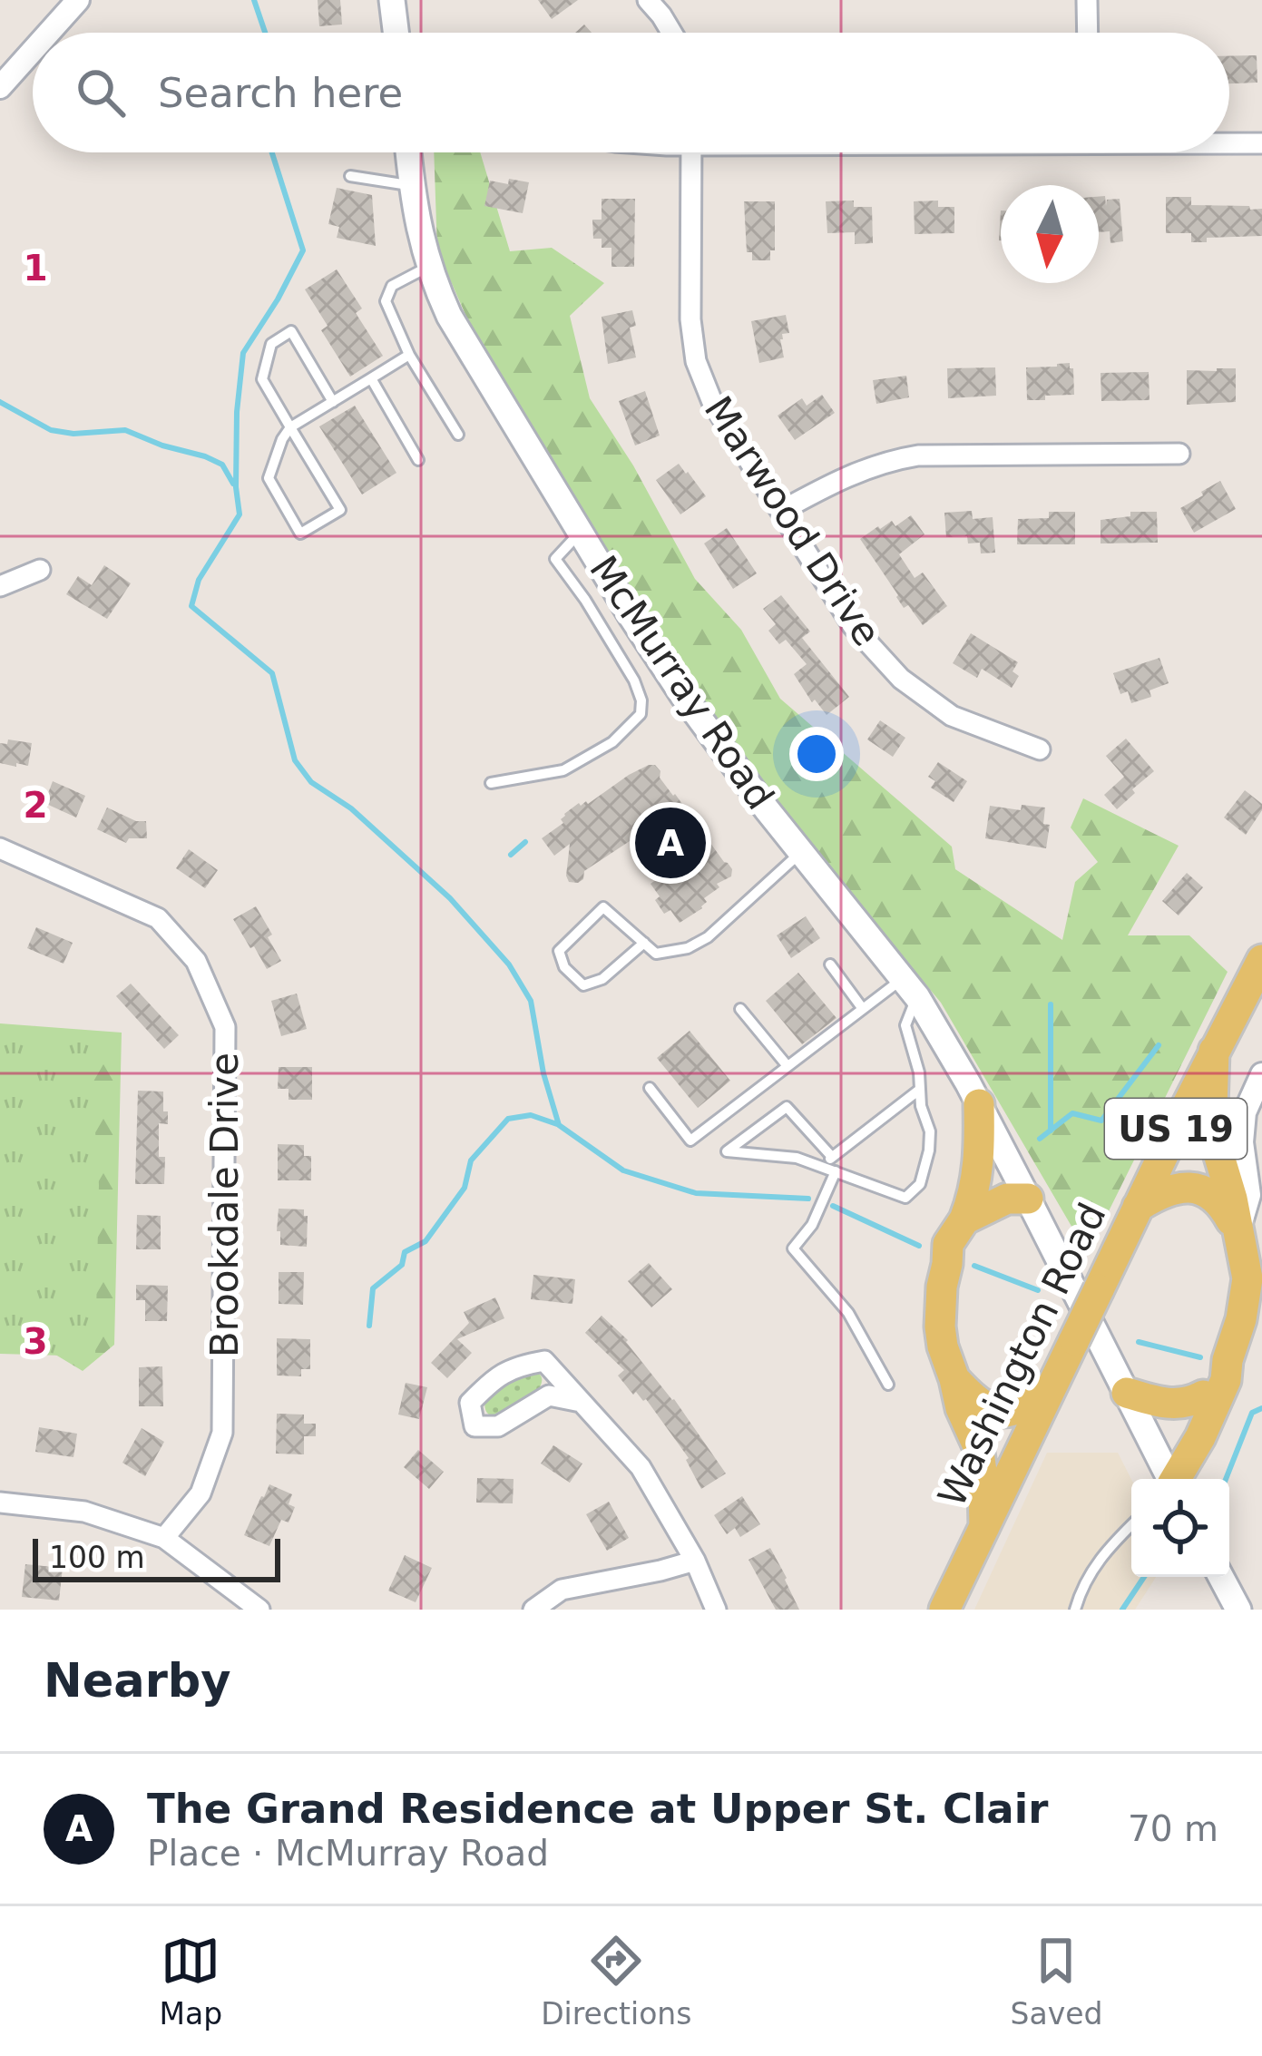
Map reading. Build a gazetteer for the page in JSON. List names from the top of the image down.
{
  "streets": {
    "main road": ["McMurray Road", "US 19", "Washington Road"],
    "street": ["Marwood Drive", "Brookdale Drive"]
  },
  "scale_bar": "100 m",
  "north": "bottom",
  "page": {
    "search": "Search here",
    "pins": "A",
    "scale": "100 m",
    "heading": "Nearby",
    "list": [
      {
        "mark": "A",
        "name": "The Grand Residence at Upper St. Clair",
        "note": "Place · McMurray Road",
        "value": "70 m"
      }
    ],
    "nav": ["Map", "Directions", "Saved"]
  },
  "grid": {
    "rows": ["1", "2", "3"]
  }
}
